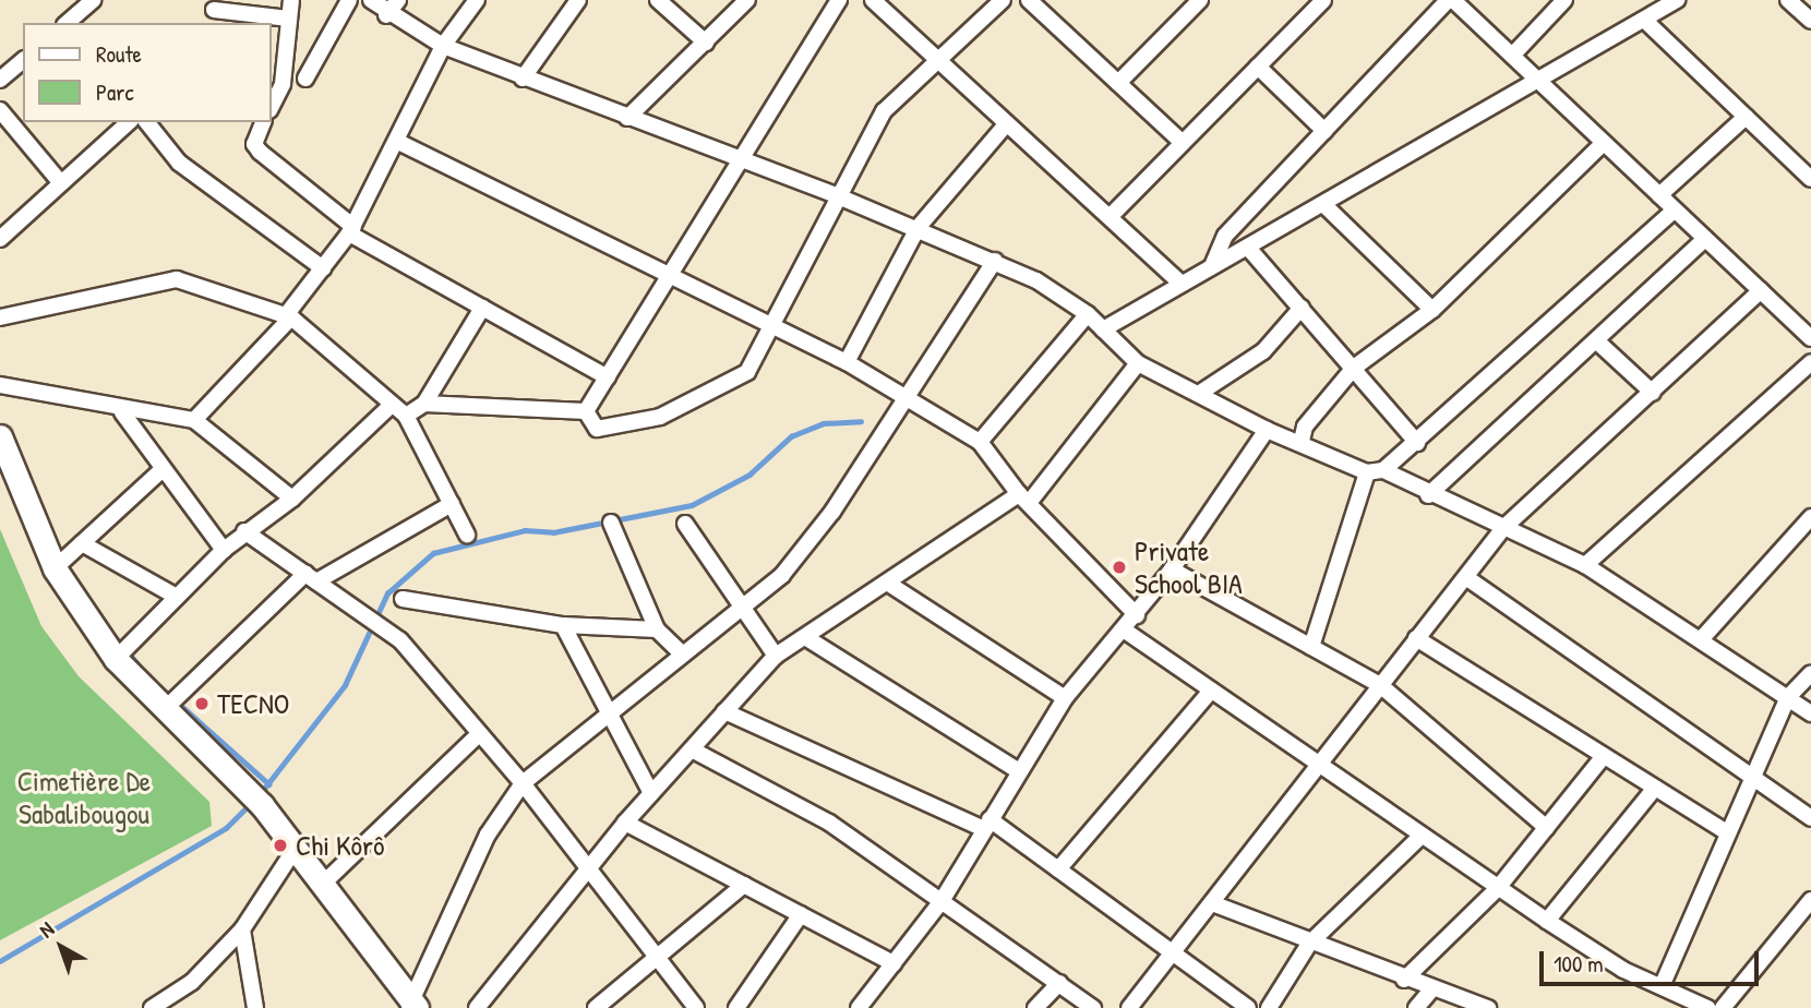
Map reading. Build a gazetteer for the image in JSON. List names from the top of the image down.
{
  "parks": ["Cimetière De Sabalibougou"],
  "places": ["Private School BIA", "TECNO", "Chi Kôrô"],
  "legend": ["Route", "Parc"],
  "scale_bar": "100 m",
  "north": "top left"
}
